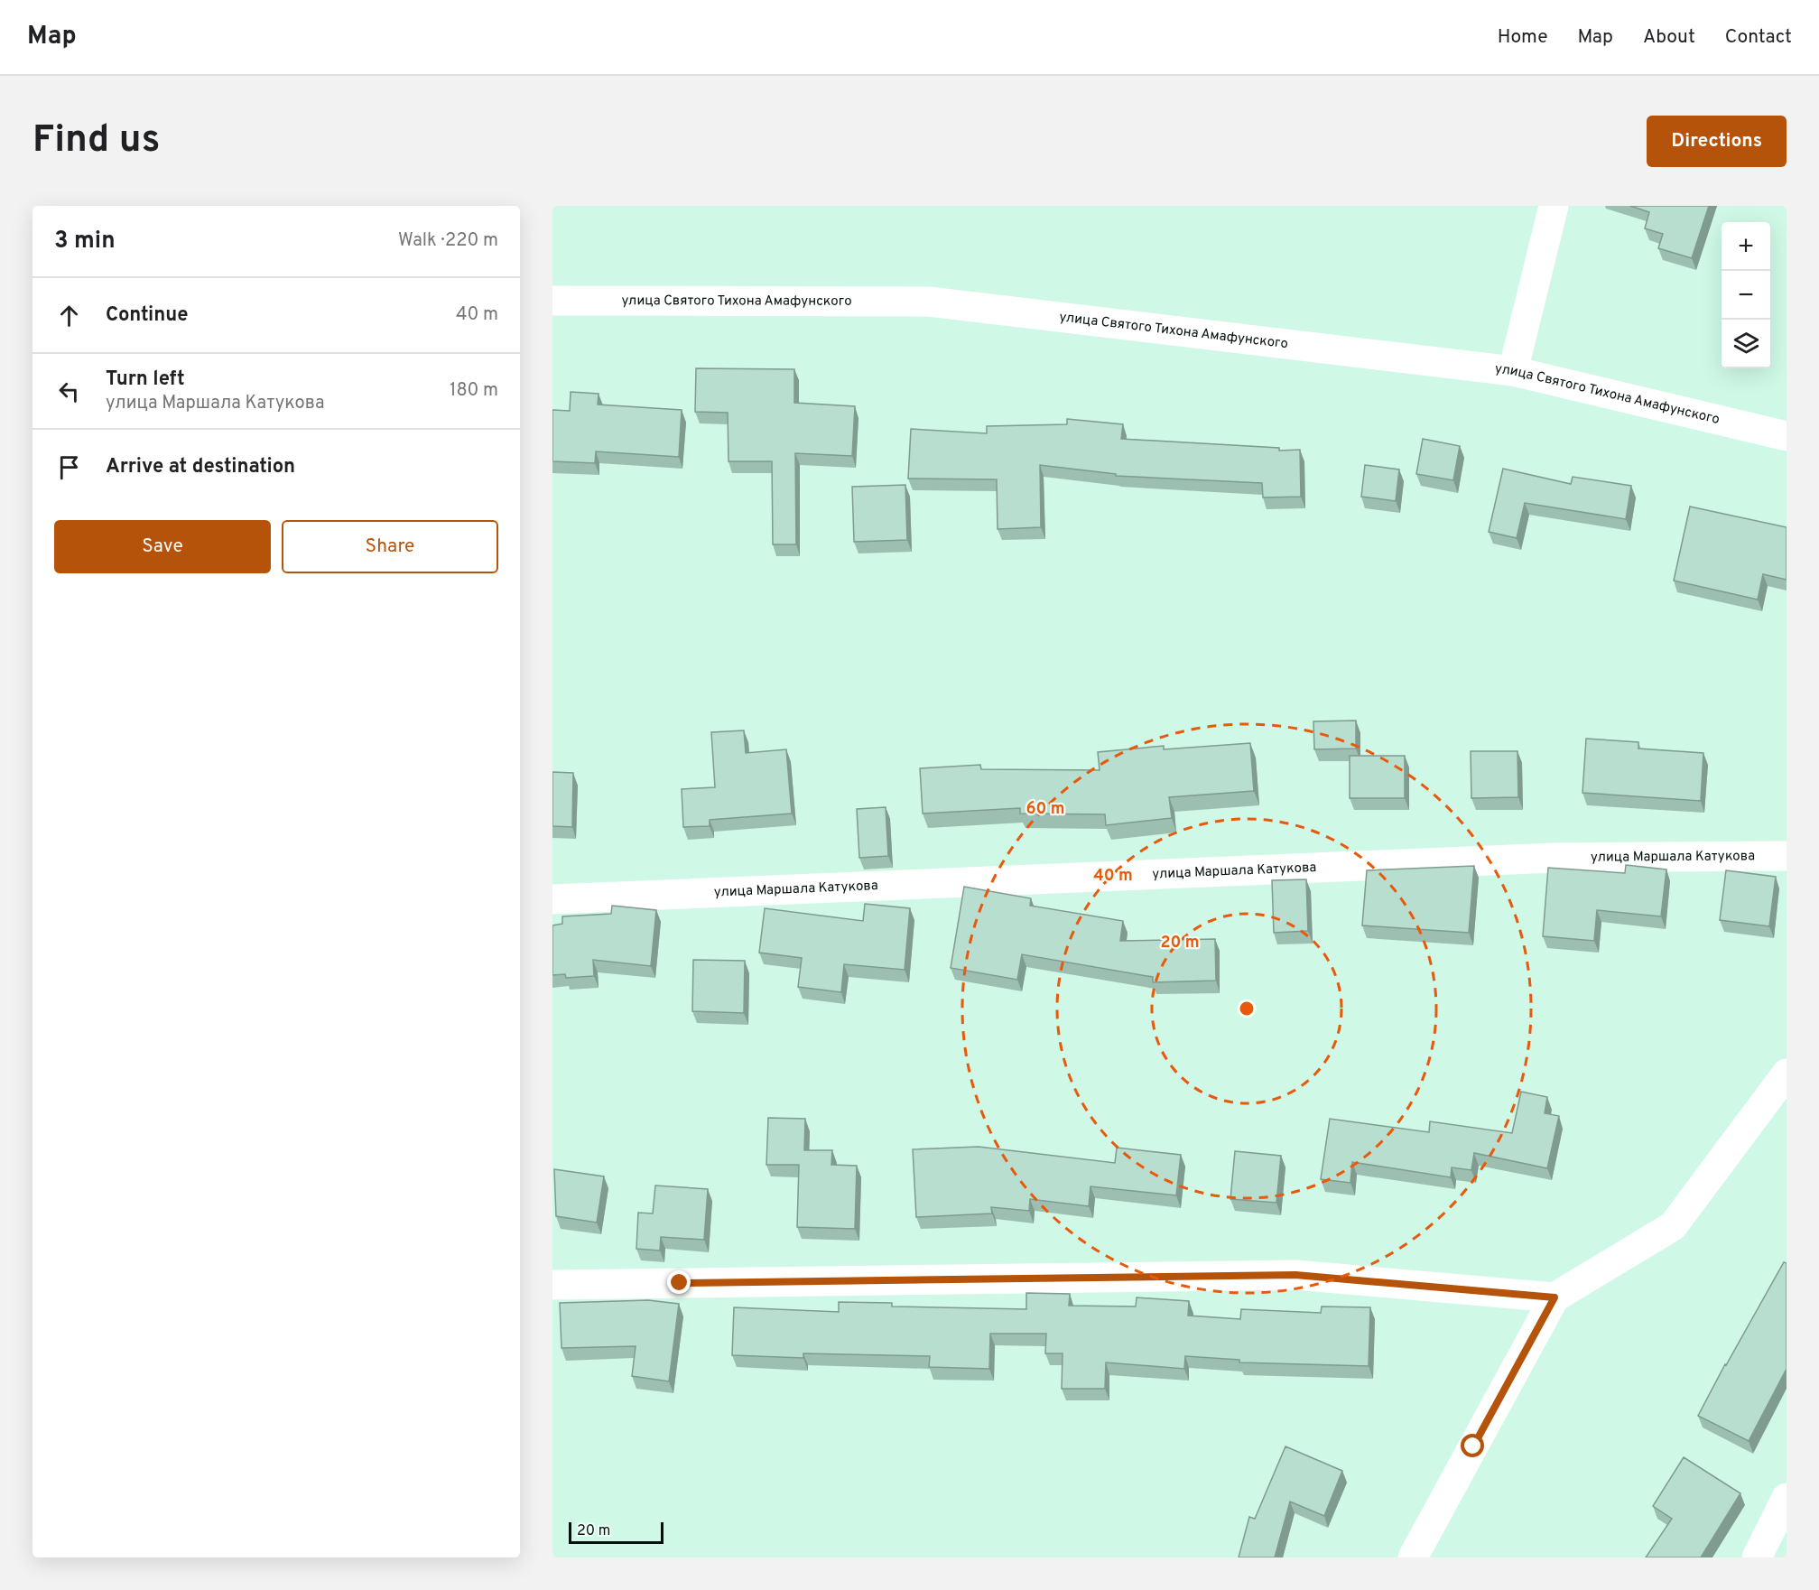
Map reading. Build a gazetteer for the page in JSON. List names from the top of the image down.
{
  "streets": {
    "street": ["улица Святого Тихона Амафунского", "улица Маршала Катукова"]
  },
  "scale_bar": "20 m",
  "page": {
    "header": "Map",
    "nav": [
      "Home",
      "Map",
      "About",
      "Contact"
    ],
    "buttons": [
      "Directions",
      ["Save", "Share"]
    ],
    "title": "Find us",
    "heading": ["3 min", "Walk · 220 m"],
    "map_buttons": ["+", "−"],
    "list": [
      ["Continue", "40 m"],
      ["Turn left", "улица Маршала Катукова", "180 m"],
      "Arrive at destination"
    ],
    "scale": "20 m"
  },
  "rings": ["60 m", "40 m", "20 m"]
}
